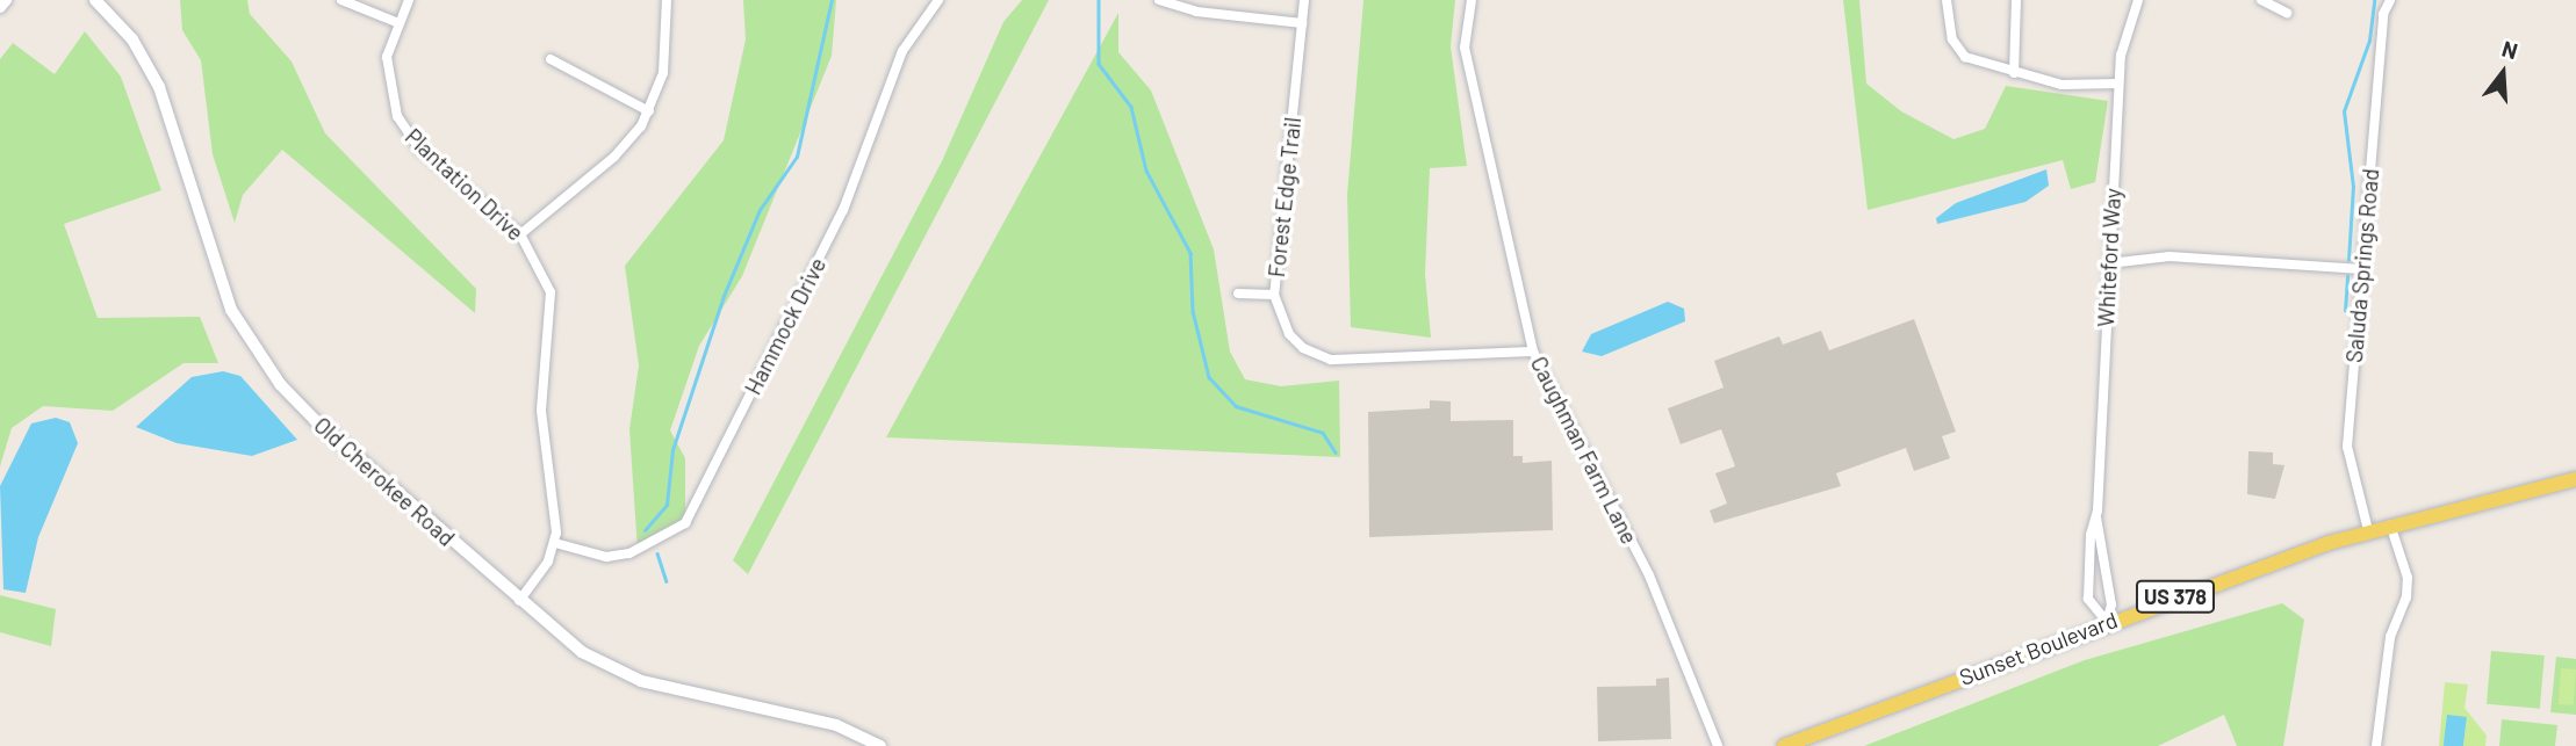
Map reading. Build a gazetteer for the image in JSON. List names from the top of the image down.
{
  "streets": {
    "main road": ["US 378", "Sunset Boulevard"],
    "street": [
      "Plantation Drive",
      "Forest Edge Trail",
      "Whiteford Way",
      "Saluda Springs Road",
      "Hammock Drive",
      "Caughman Farm Lane",
      "Old Cherokee Road"
    ]
  },
  "crossings": [
    ["Plantation Drive", "Hammock Drive"],
    ["Forest Edge Trail", "Caughman Farm Lane"],
    ["Whiteford Way", "Sunset Boulevard"],
    ["Saluda Springs Road", "Sunset Boulevard"]
  ],
  "north": "top"
}
